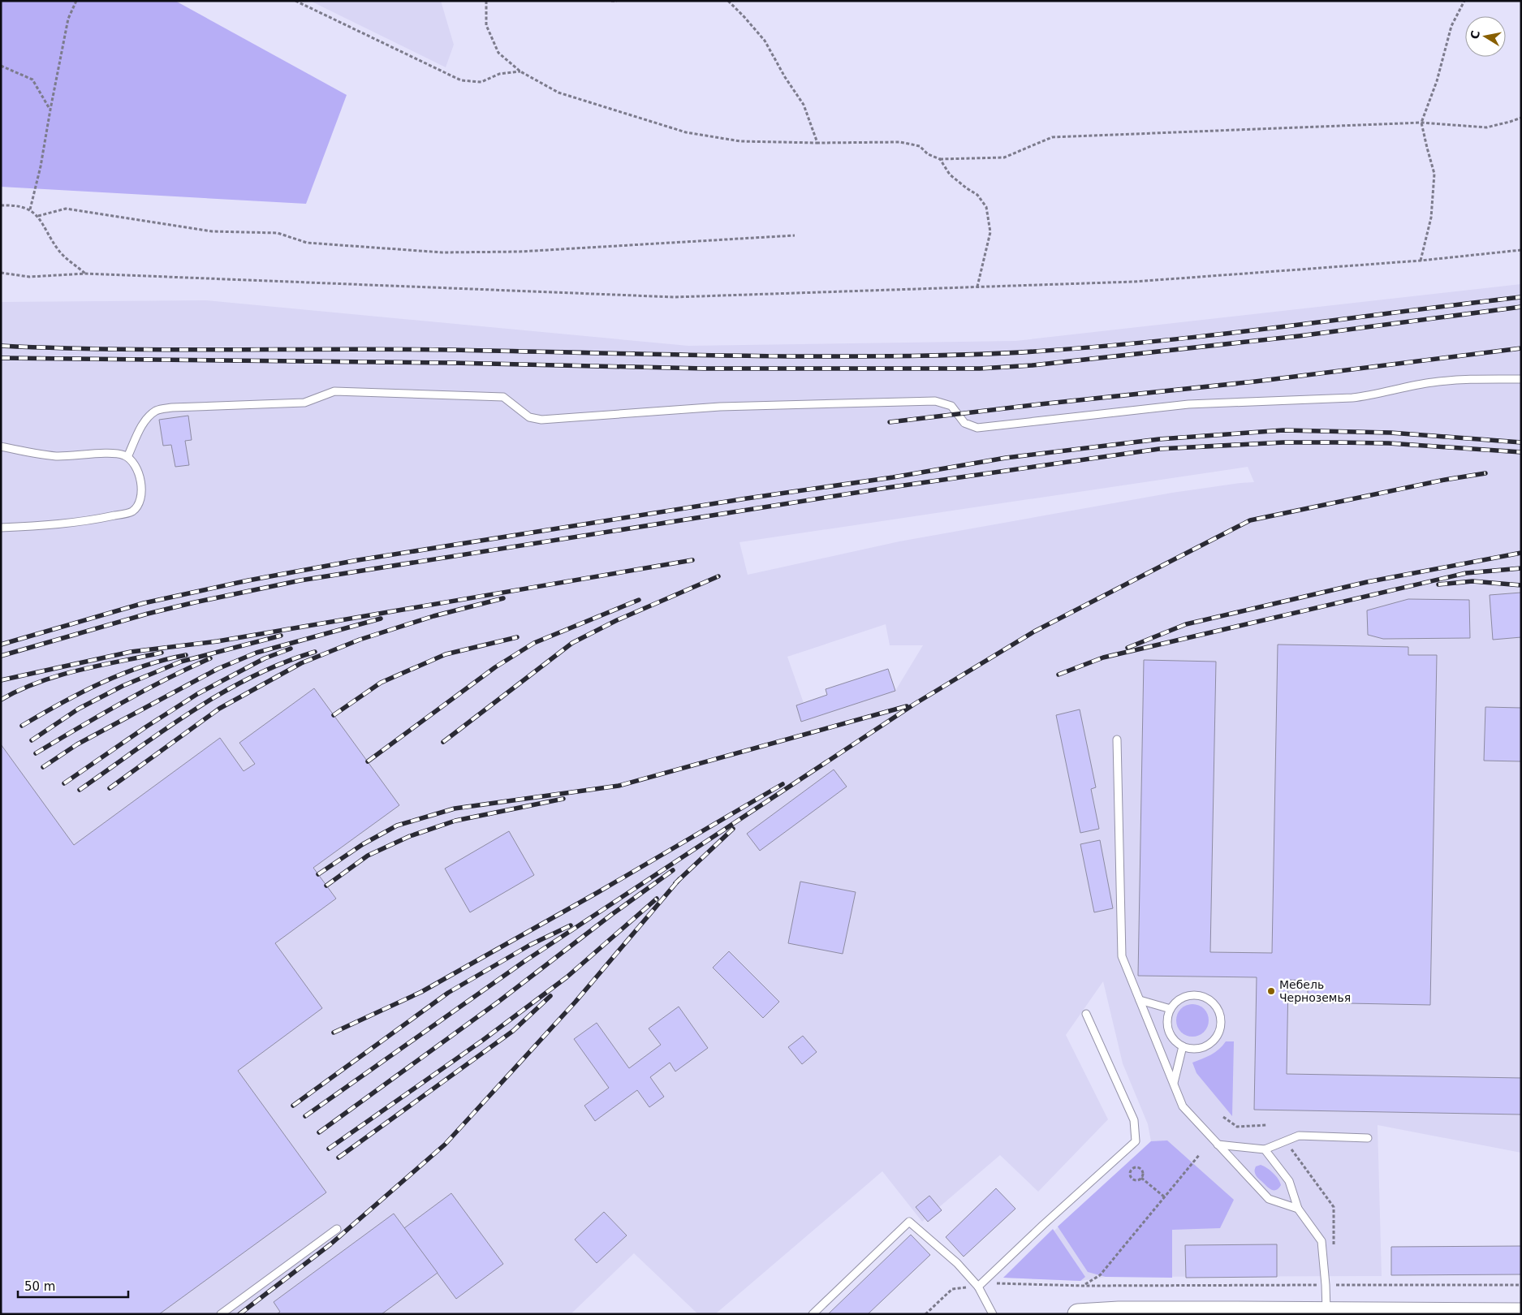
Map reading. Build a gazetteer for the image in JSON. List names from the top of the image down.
{
  "places": ["Мебель Черноземья"],
  "scale_bar": "50 m",
  "north": "left"
}
